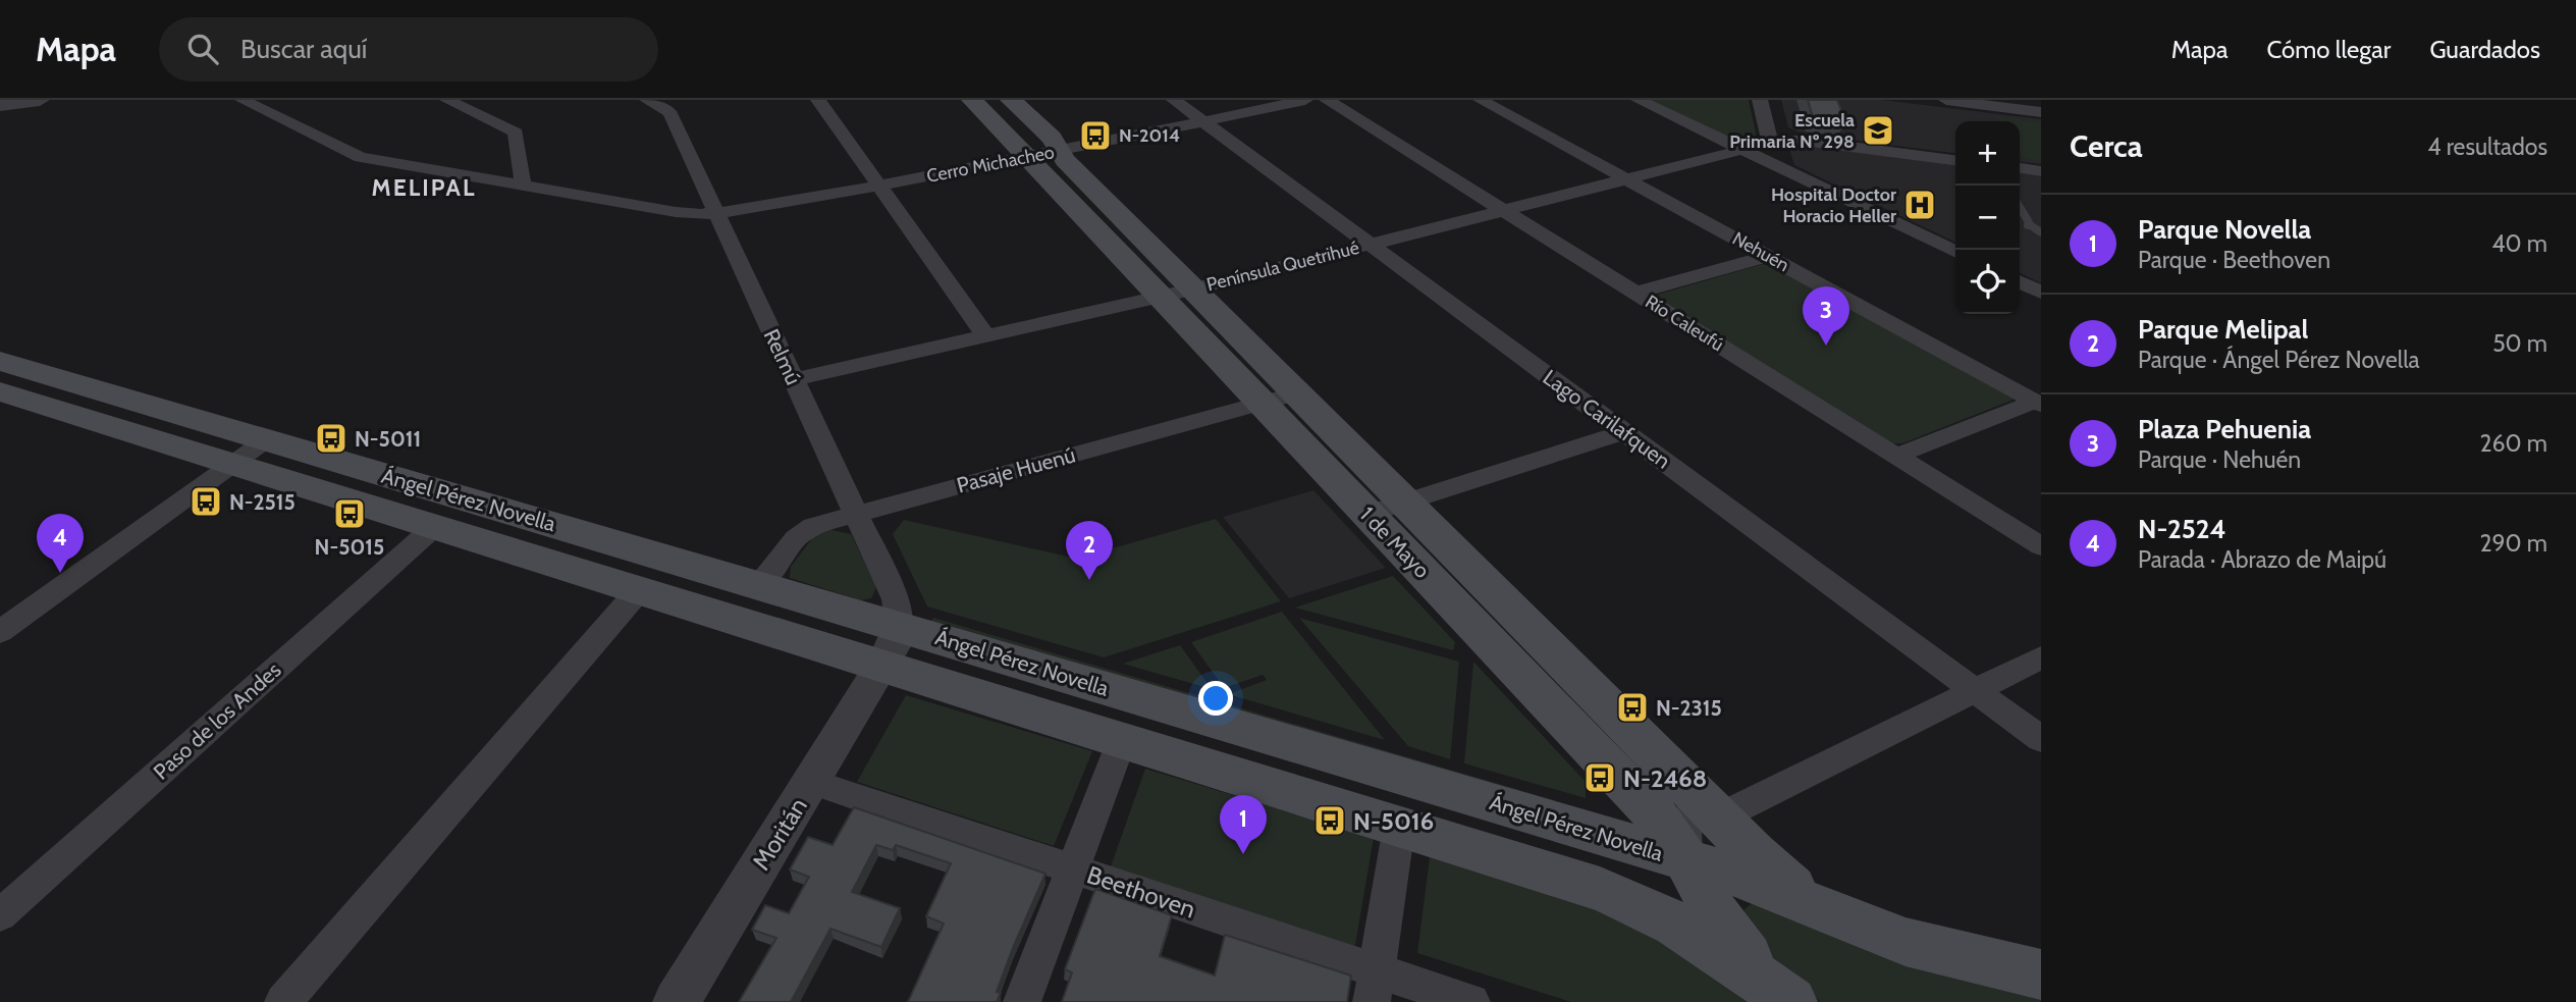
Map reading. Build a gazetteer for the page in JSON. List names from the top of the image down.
{
  "streets": {
    "main road": ["Ángel Pérez Novella", "1 de Mayo"],
    "street": [
      "Cerro Michacheo",
      "Nehuén",
      "Península Quetrihué",
      "Río Caleufú",
      "Relmú",
      "Lago Carilafquen",
      "Pasaje Huenú",
      "Paso de los Andes",
      "Moritán",
      "Beethoven"
    ]
  },
  "crossings": [
    ["Cerro Michacheo", "Relmú"],
    ["Cerro Michacheo", "Lago Carilafquen"],
    ["Cerro Michacheo", "1 de Mayo"],
    ["Nehuén", "Península Quetrihué"],
    ["Península Quetrihué", "Río Caleufú"],
    ["Península Quetrihué", "Relmú"],
    ["Península Quetrihué", "Lago Carilafquen"],
    ["Península Quetrihué", "1 de Mayo"],
    ["Relmú", "Pasaje Huenú"],
    ["Relmú", "Ángel Pérez Novella"],
    ["Relmú", "Moritán"],
    ["Pasaje Huenú", "Ángel Pérez Novella"],
    ["Pasaje Huenú", "1 de Mayo"],
    ["Ángel Pérez Novella", "1 de Mayo"],
    ["Ángel Pérez Novella", "Paso de los Andes"],
    ["Ángel Pérez Novella", "Moritán"],
    ["Moritán", "Beethoven"]
  ],
  "districts": ["MELIPAL"],
  "places": {
    "school or university": ["Escuela Primaria Nº 298"],
    "bus stop": [
      "N-2014",
      "N-5011",
      "N-2515",
      "N-5015",
      "N-2315",
      "N-2468",
      "N-5016"
    ],
    "hospital": ["Hospital Doctor Horacio Heller"]
  },
  "page": {
    "header": "Mapa",
    "search": "Buscar aquí",
    "nav": ["Mapa", "Cómo llegar", "Guardados"],
    "heading": ["Cerca", "4 resultados"],
    "map_buttons": ["+", "−"],
    "list": [
      {
        "mark": "1",
        "name": "Parque Novella",
        "note": "Parque · Beethoven",
        "value": "40 m"
      },
      {
        "mark": "2",
        "name": "Parque Melipal",
        "note": "Parque · Ángel Pérez Novella",
        "value": "50 m"
      },
      {
        "mark": "3",
        "name": "Plaza Pehuenia",
        "note": "Parque · Nehuén",
        "value": "260 m"
      },
      {
        "mark": "4",
        "name": "N-2524",
        "note": "Parada · Abrazo de Maipú",
        "value": "290 m"
      }
    ],
    "pins": [
      "3",
      "4",
      "2",
      "1"
    ]
  }
}
